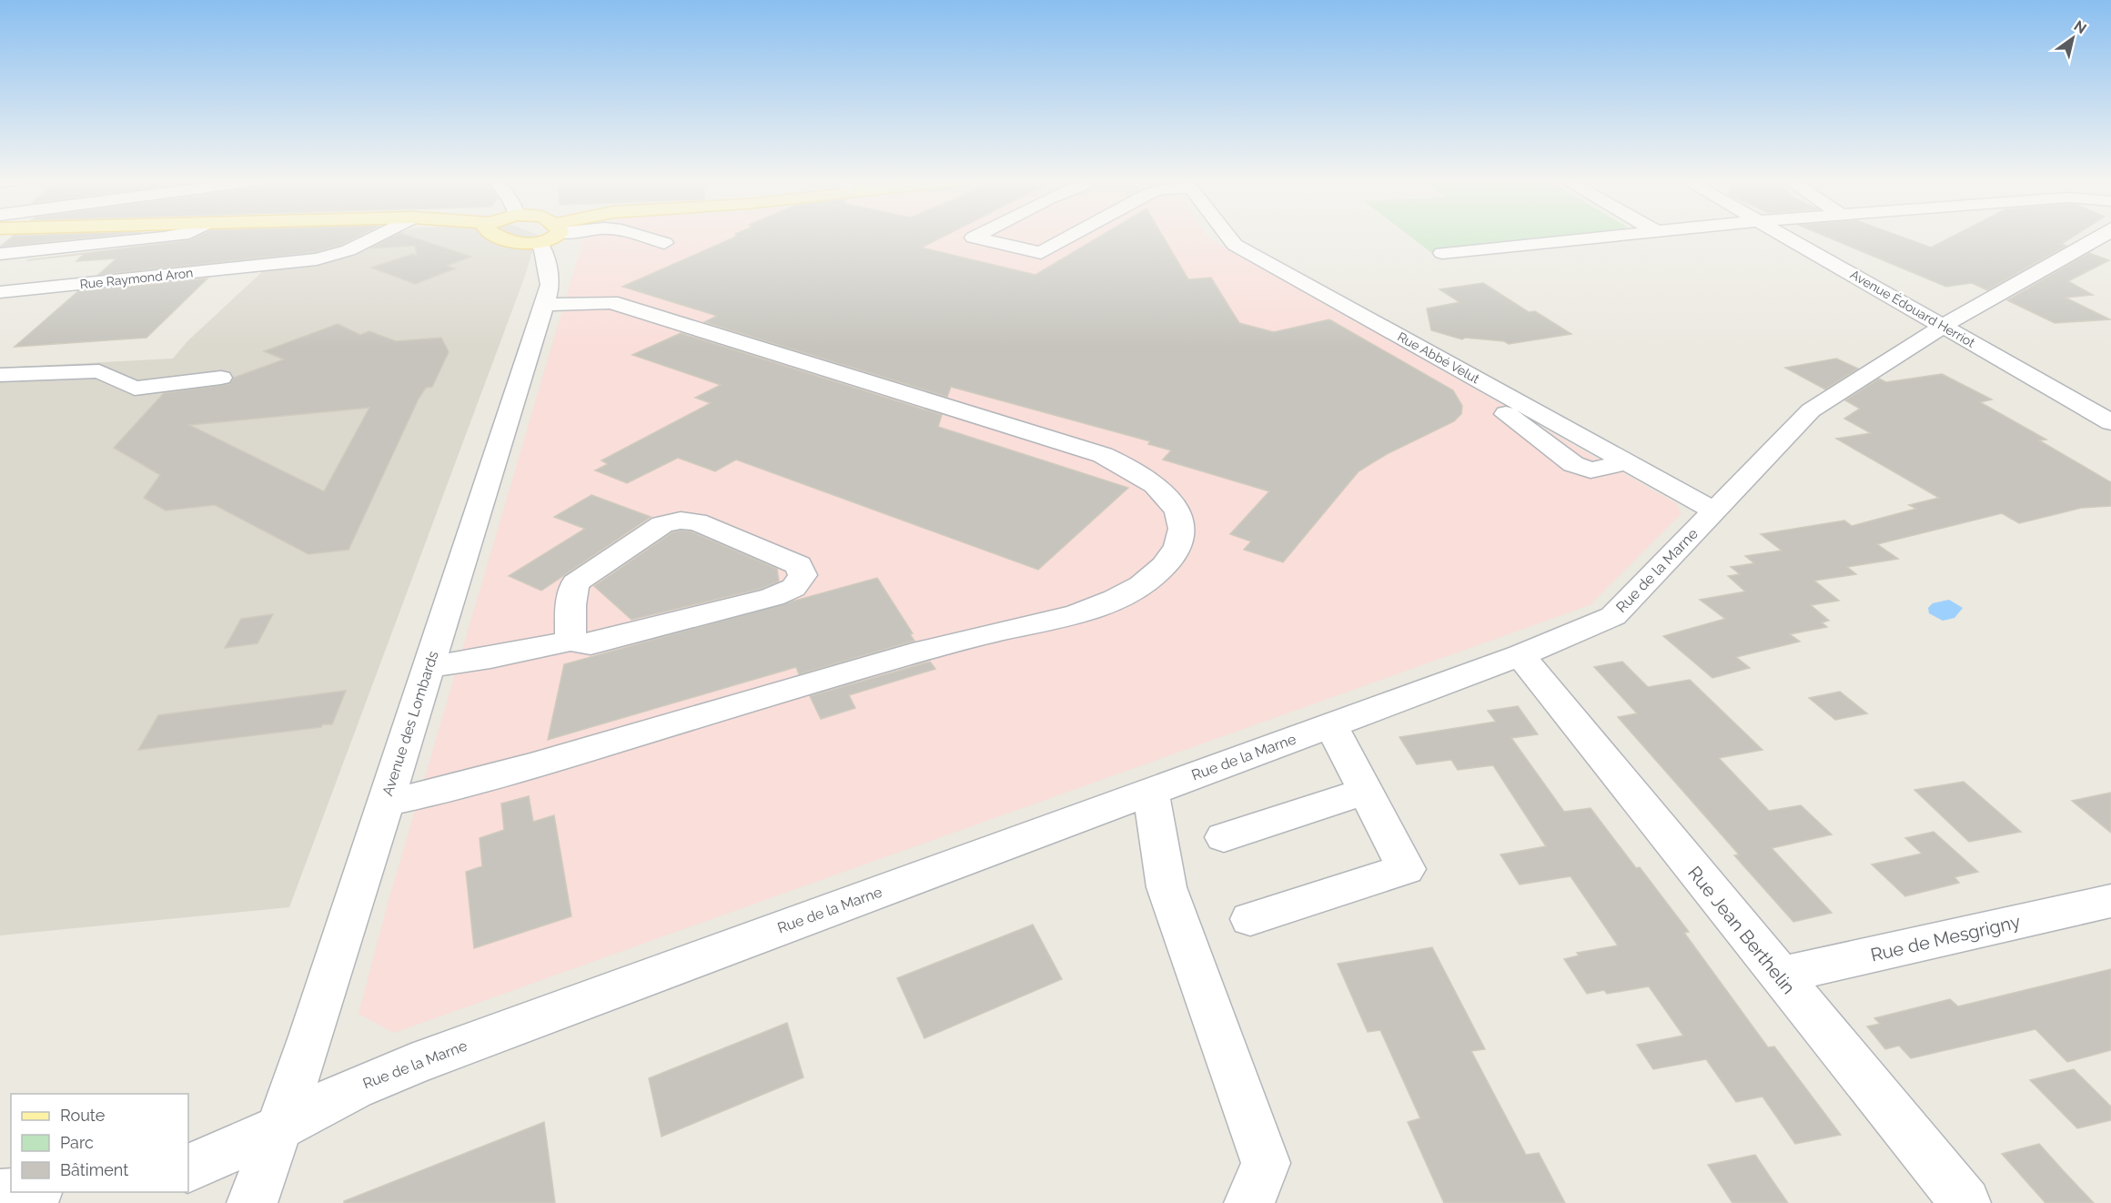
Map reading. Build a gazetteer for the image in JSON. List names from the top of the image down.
{
  "streets": {
    "street": [
      "Rue Raymond Aron",
      "Avenue Édouard Herriot",
      "Rue de la Marne",
      "Avenue des Lombards",
      "Rue Jean Berthelin",
      "Rue de Mesgrigny"
    ]
  },
  "crossings": [
    ["Avenue Édouard Herriot", "Rue de la Marne"],
    ["Rue de la Marne", "Avenue des Lombards"],
    ["Rue de la Marne", "Rue Jean Berthelin"],
    ["Rue Jean Berthelin", "Rue de Mesgrigny"]
  ],
  "legend": ["Route", "Parc", "Bâtiment"],
  "north": "top right"
}
